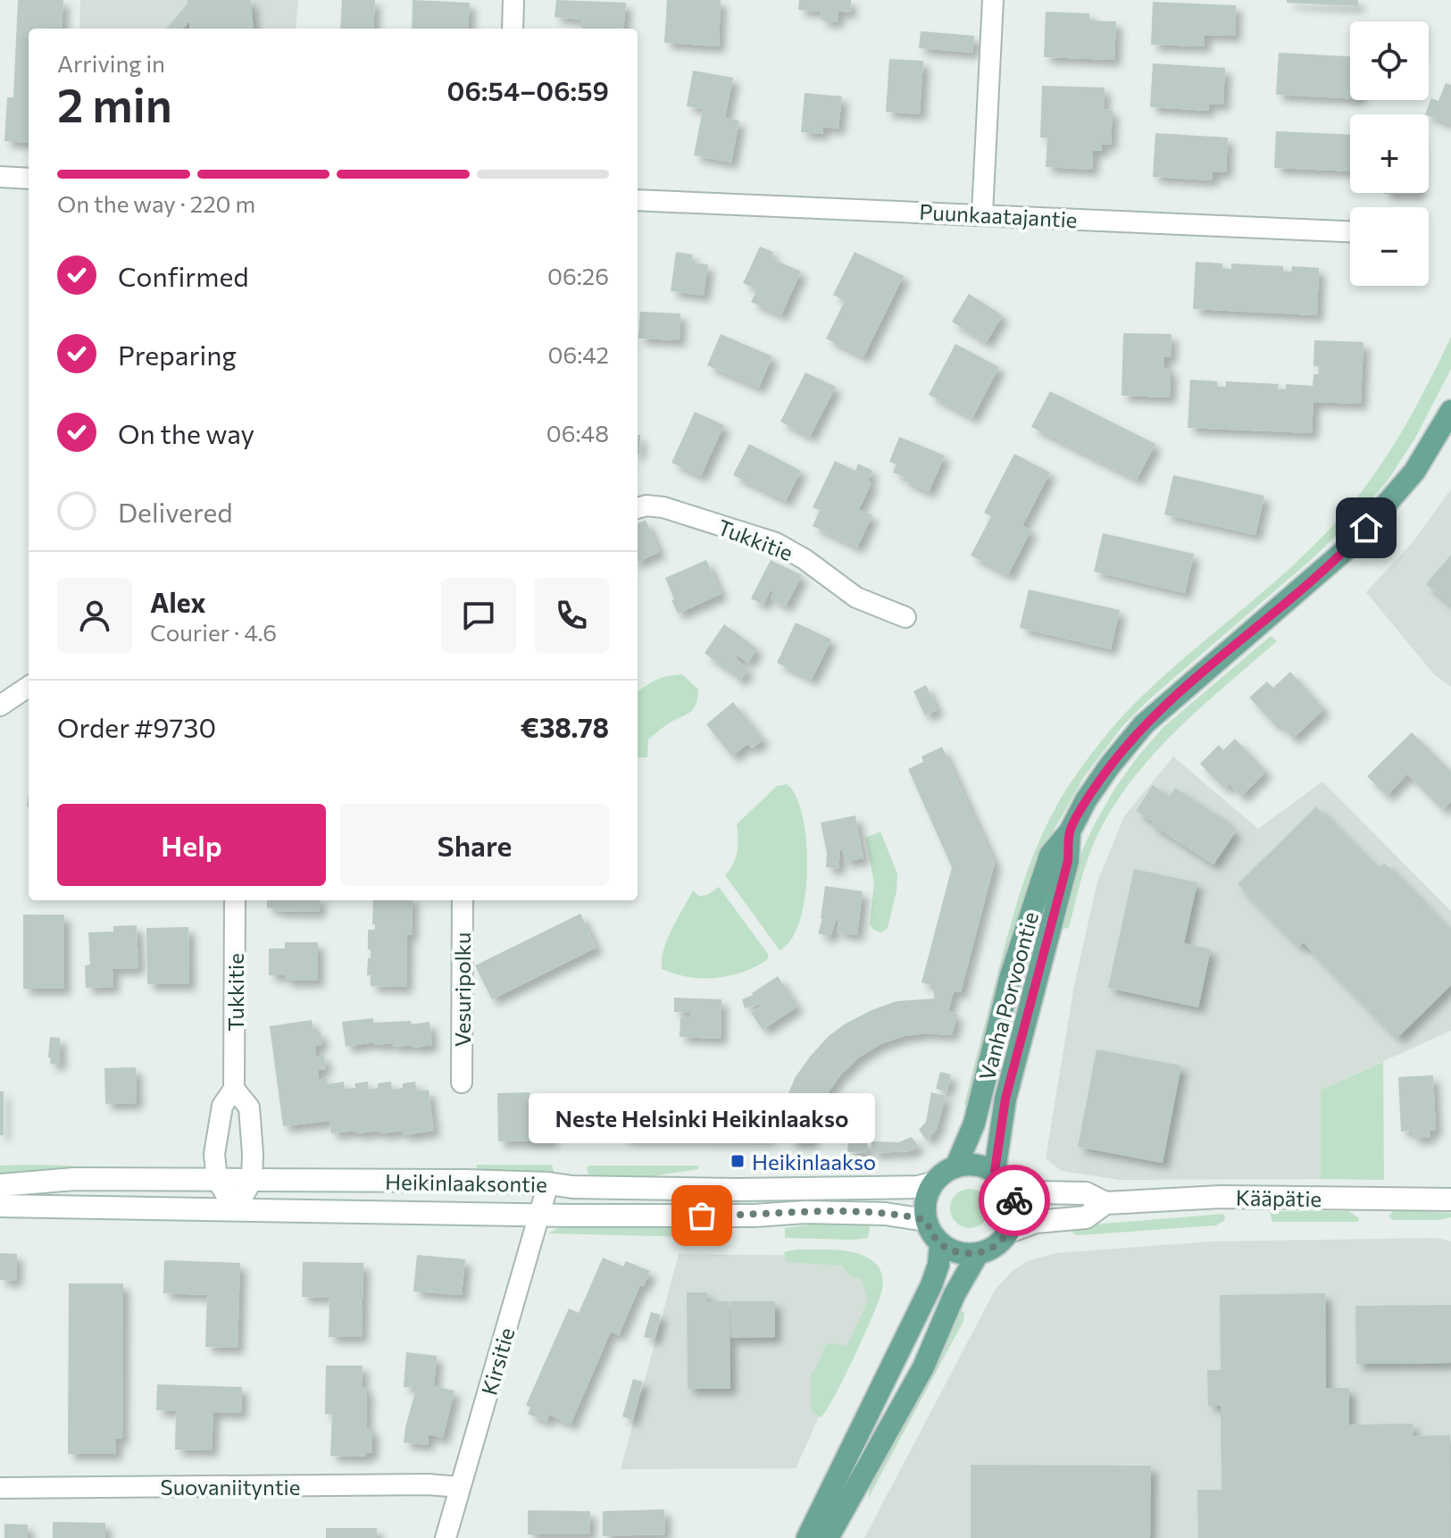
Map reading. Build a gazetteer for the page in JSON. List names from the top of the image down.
{
  "streets": {
    "main road": ["Vanha Porvoontie", "Heikinlaaksontie", "Kääpätie"],
    "street": [
      "Puunkaatajantie",
      "Tukkitie",
      "Vesuripolku",
      "Kirsitie",
      "Suovaniityntie"
    ]
  },
  "crossings": [
    ["Tukkitie", "Heikinlaaksontie"],
    ["Vanha Porvoontie", "Heikinlaaksontie"],
    ["Vanha Porvoontie", "Kääpätie"],
    ["Heikinlaaksontie", "Kääpätie"],
    ["Heikinlaaksontie", "Kirsitie"],
    ["Kirsitie", "Suovaniityntie"]
  ],
  "places": {
    "transit": ["Heikinlaakso"],
    "other": ["Neste Helsinki Heikinlaakso"]
  },
  "page": {
    "map_buttons": ["+", "−"],
    "heading": ["2 min", "Arriving in", "06:54–06:59"],
    "panel": [
      "Alex",
      "Courier · 4.6",
      "Order #9730",
      "€38.78"
    ],
    "bar": "On the way · 220 m",
    "list": [
      ["Confirmed", "06:26"],
      ["Preparing", "06:42"],
      ["On the way", "06:48"],
      "Delivered"
    ],
    "buttons": ["Help", "Share"],
    "bubble": "Neste Helsinki Heikinlaakso"
  }
}
